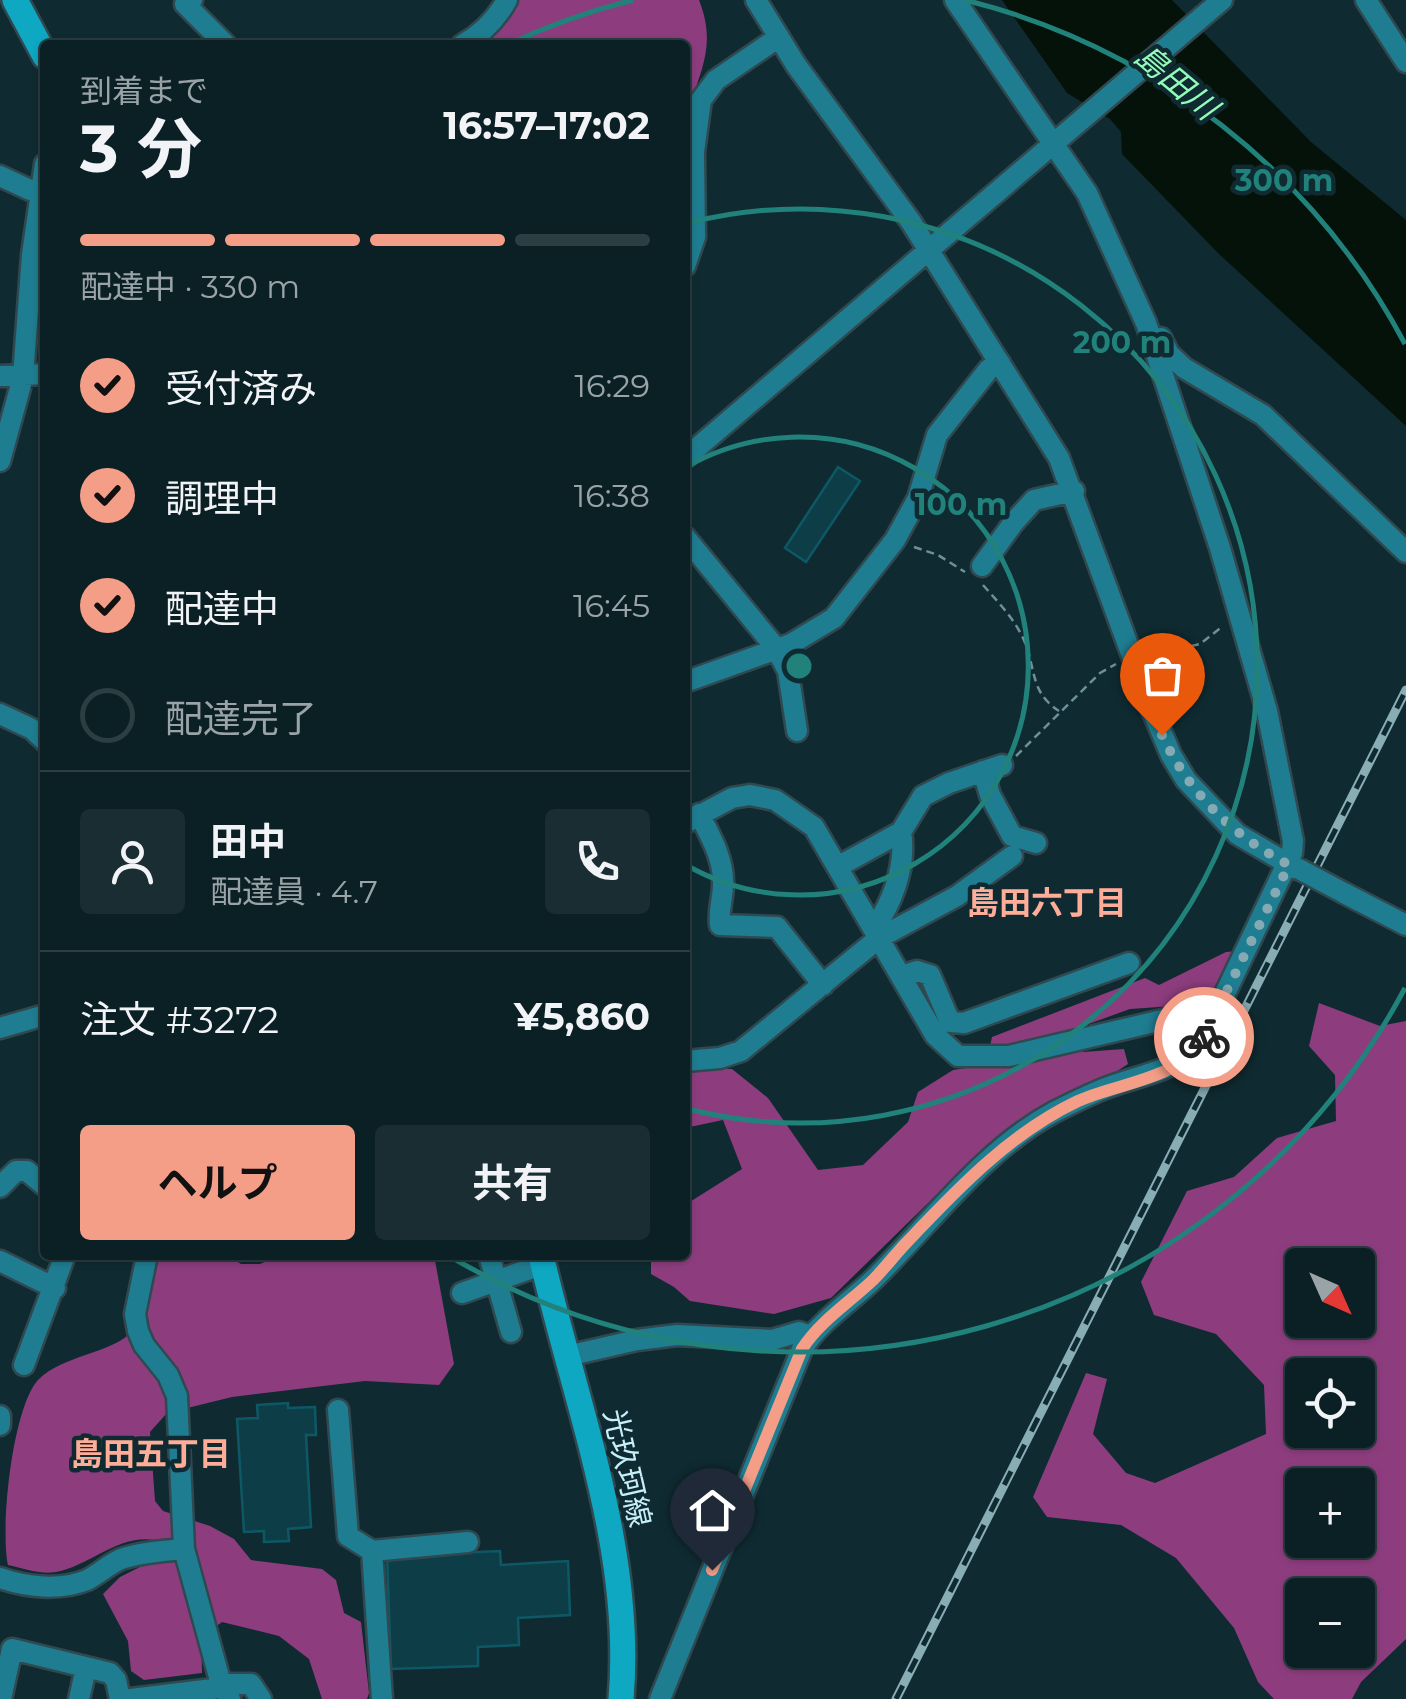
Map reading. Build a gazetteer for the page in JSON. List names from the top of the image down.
{
  "streets": {
    "main road": ["光玖珂線"]
  },
  "districts": ["島田六丁目", "島田五丁目"],
  "water": ["島田川"],
  "north": "bottom right",
  "page": {
    "heading": ["3 分", "到着まで", "16:57–17:02"],
    "panel": [
      "田中",
      "配達員 · 4.7",
      "注文 #3272",
      "¥5,860"
    ],
    "bar": "配達中 · 330 m",
    "list": [
      ["受付済み", "16:29"],
      ["調理中", "16:38"],
      ["配達中", "16:45"],
      "配達完了"
    ],
    "buttons": ["ヘルプ", "共有"],
    "map_buttons": ["+", "−"]
  },
  "rings": ["300 m", "200 m", "100 m"]
}
